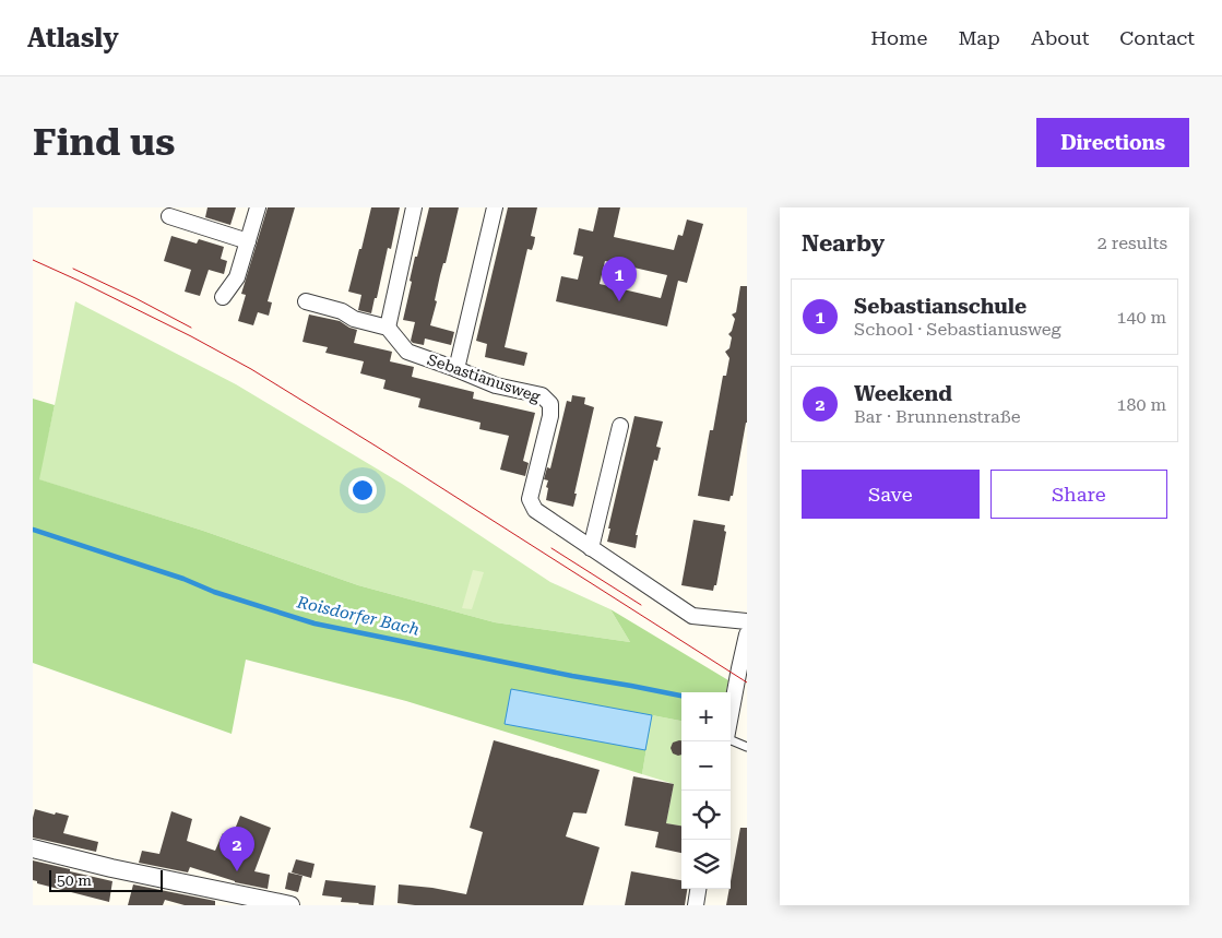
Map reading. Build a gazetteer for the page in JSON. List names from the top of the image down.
{
  "streets": {
    "street": ["Sebastianusweg"]
  },
  "water": ["Roisdorfer Bach"],
  "scale_bar": "50 m",
  "page": {
    "header": "Atlasly",
    "nav": [
      "Home",
      "Map",
      "About",
      "Contact"
    ],
    "buttons": [
      "Directions",
      ["Save", "Share"]
    ],
    "title": "Find us",
    "heading": ["Nearby", "2 results"],
    "pins": ["1", "2"],
    "list": [
      {
        "mark": "1",
        "name": "Sebastianschule",
        "note": "School · Sebastianusweg",
        "value": "140 m"
      },
      {
        "mark": "2",
        "name": "Weekend",
        "note": "Bar · Brunnenstraße",
        "value": "180 m"
      }
    ],
    "map_buttons": ["+", "−"],
    "scale": "50 m"
  }
}
